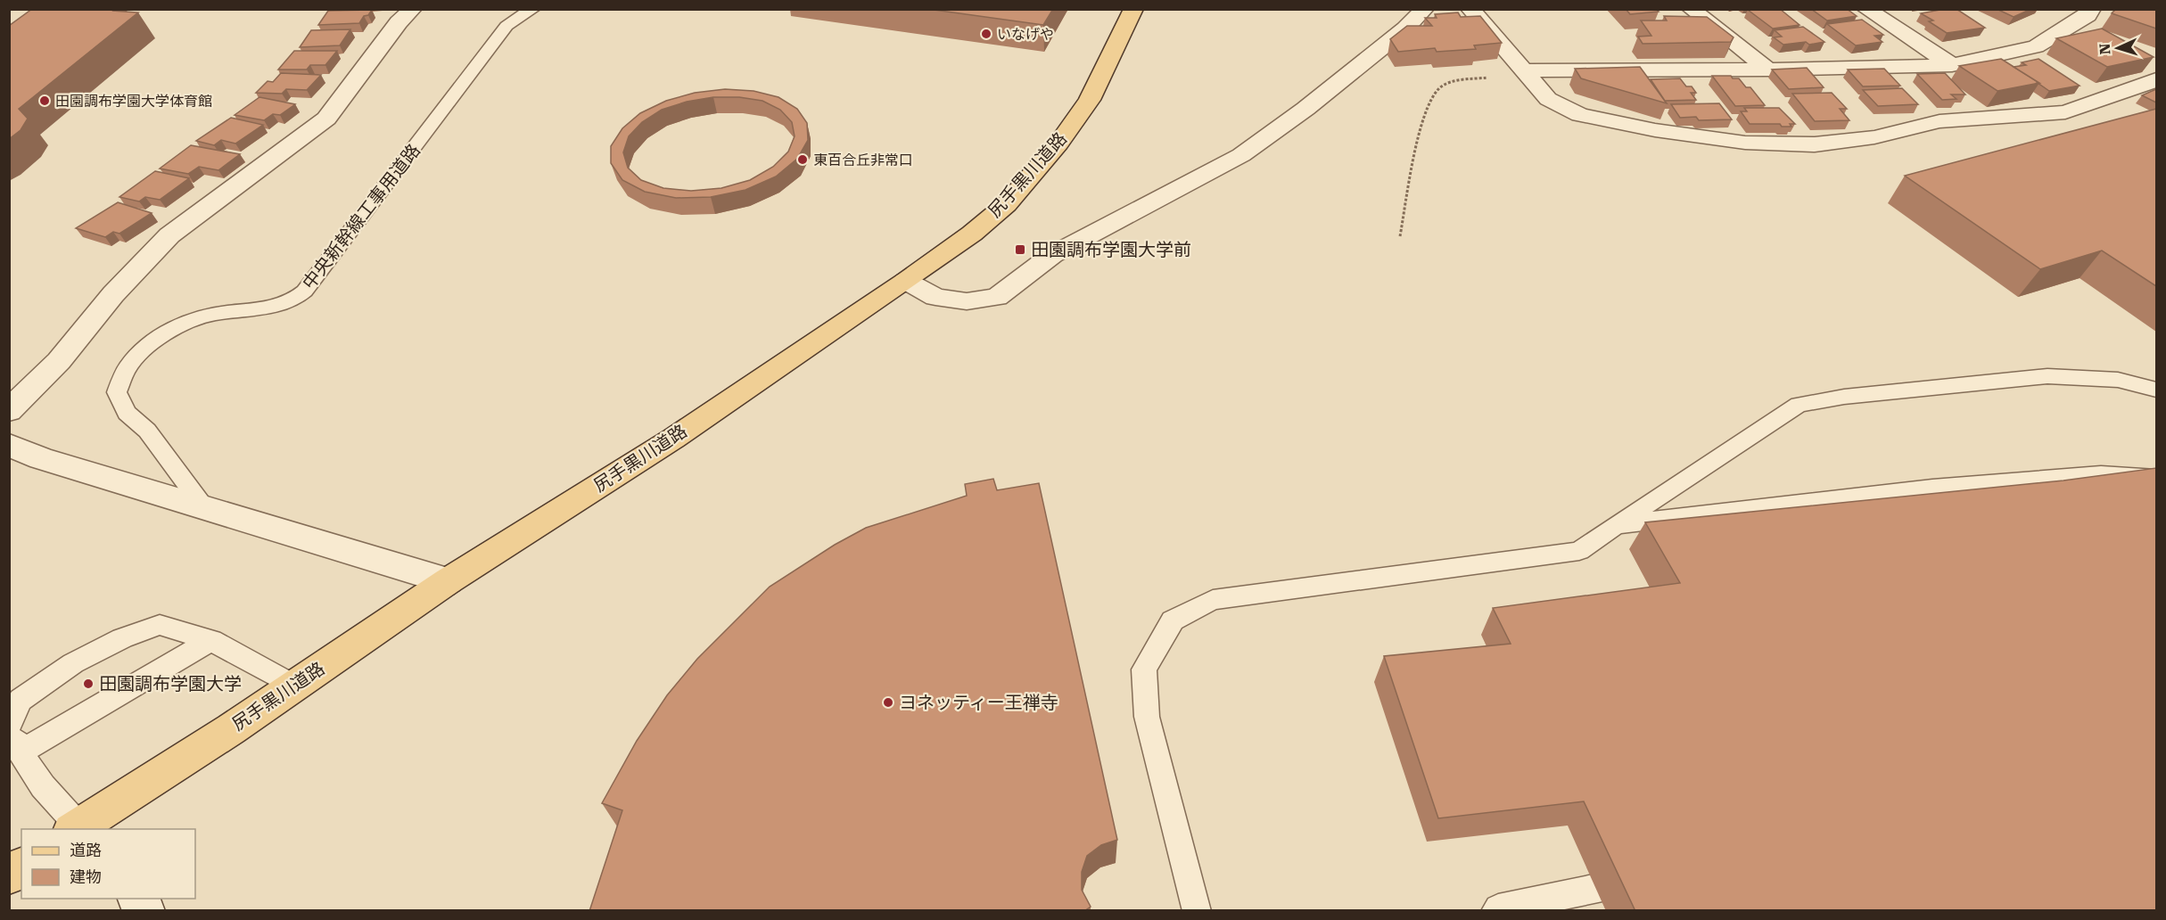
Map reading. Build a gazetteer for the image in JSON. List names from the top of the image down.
{
  "streets": {
    "main road": ["尻手黒川道路"],
    "lane": ["中央新幹線工事用道路"]
  },
  "places": {
    "other": [
      "いなげや",
      "田園調布学園大学体育館",
      "東百合丘非常口",
      "田園調布学園大学",
      "ヨネッティー王禅寺"
    ],
    "transit": ["田園調布学園大学前"]
  },
  "legend": ["道路", "建物"],
  "north": "left"
}
